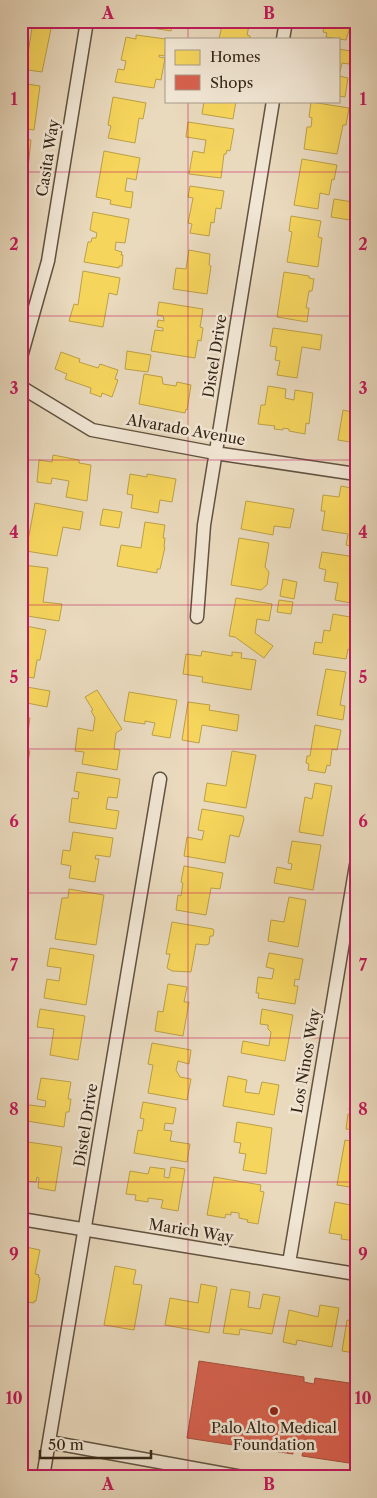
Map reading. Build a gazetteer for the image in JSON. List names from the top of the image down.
{
  "streets": {
    "street": [
      "Casita Way",
      "Distel Drive",
      "Alvarado Avenue",
      "Los Ninos Way",
      "Marich Way"
    ]
  },
  "crossings": [
    ["Distel Drive", "Alvarado Avenue"],
    ["Distel Drive", "Marich Way"],
    ["Los Ninos Way", "Marich Way"]
  ],
  "places": ["Palo Alto Medical Foundation"],
  "legend": ["Homes", "Shops"],
  "scale_bar": "50 m",
  "grid": {
    "columns": ["A", "B"],
    "rows": [
      "1",
      "2",
      "3",
      "4",
      "5",
      "6",
      "7",
      "8",
      "9",
      "10"
    ]
  }
}
